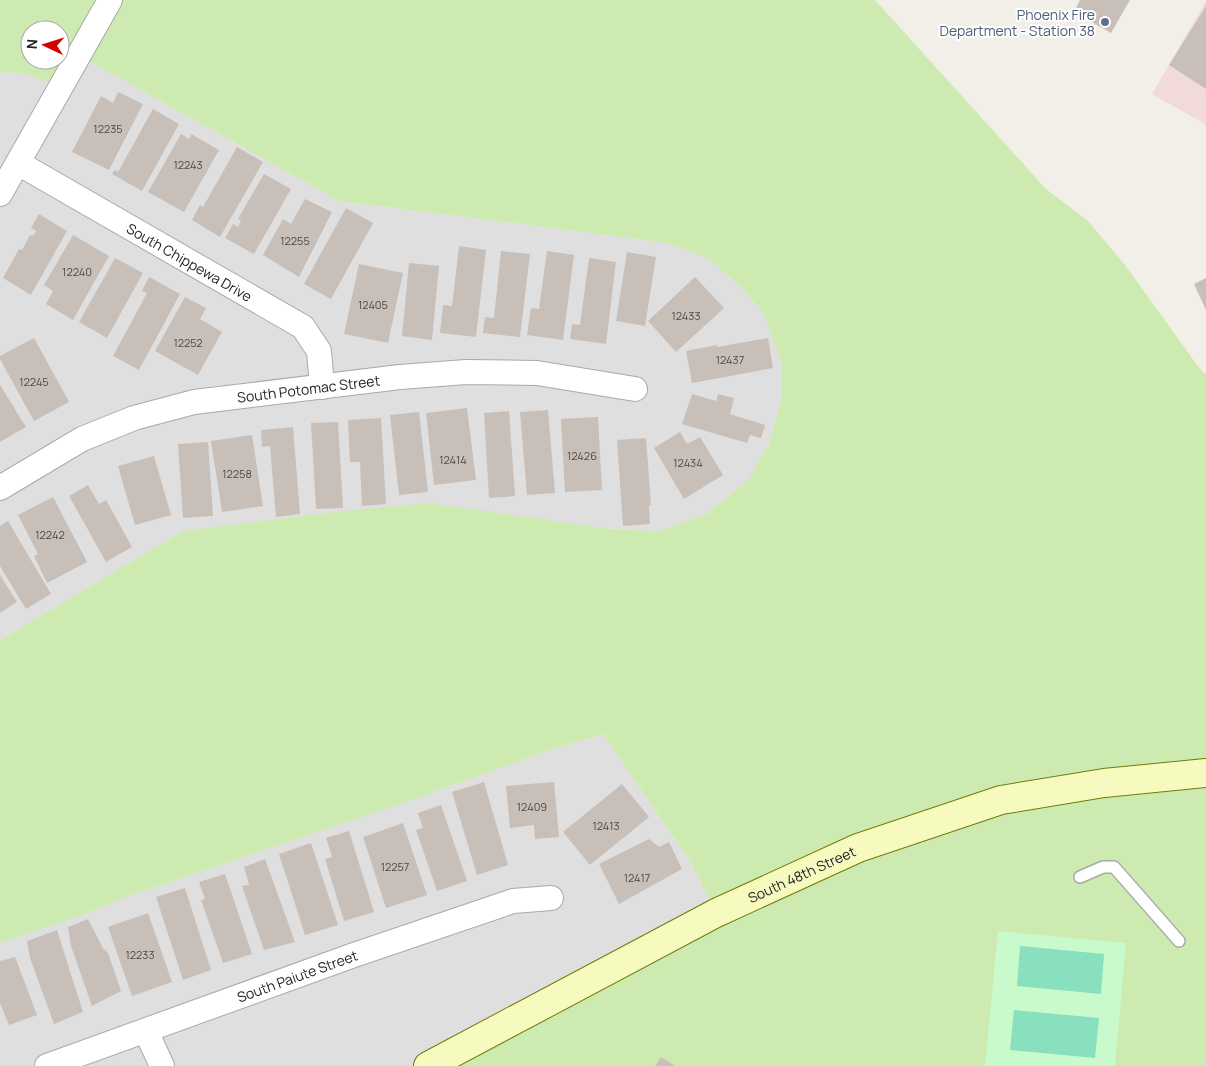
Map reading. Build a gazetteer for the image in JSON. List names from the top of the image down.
{
  "streets": {
    "main road": ["South 48th Street"],
    "street": ["South Chippewa Drive", "South Potomac Street", "South Paiute Street"]
  },
  "crossings": [
    ["South Chippewa Drive", "South Potomac Street"]
  ],
  "places": ["Phoenix Fire Department - Station 38"],
  "house_numbers": [
    "12235",
    "12243",
    "12255",
    "12240",
    "12405",
    "12433",
    "12252",
    "12437",
    "12245",
    "12426",
    "12414",
    "12434",
    "12258",
    "12242",
    "12409",
    "12413",
    "12257",
    "12417",
    "12233"
  ],
  "north": "left"
}
